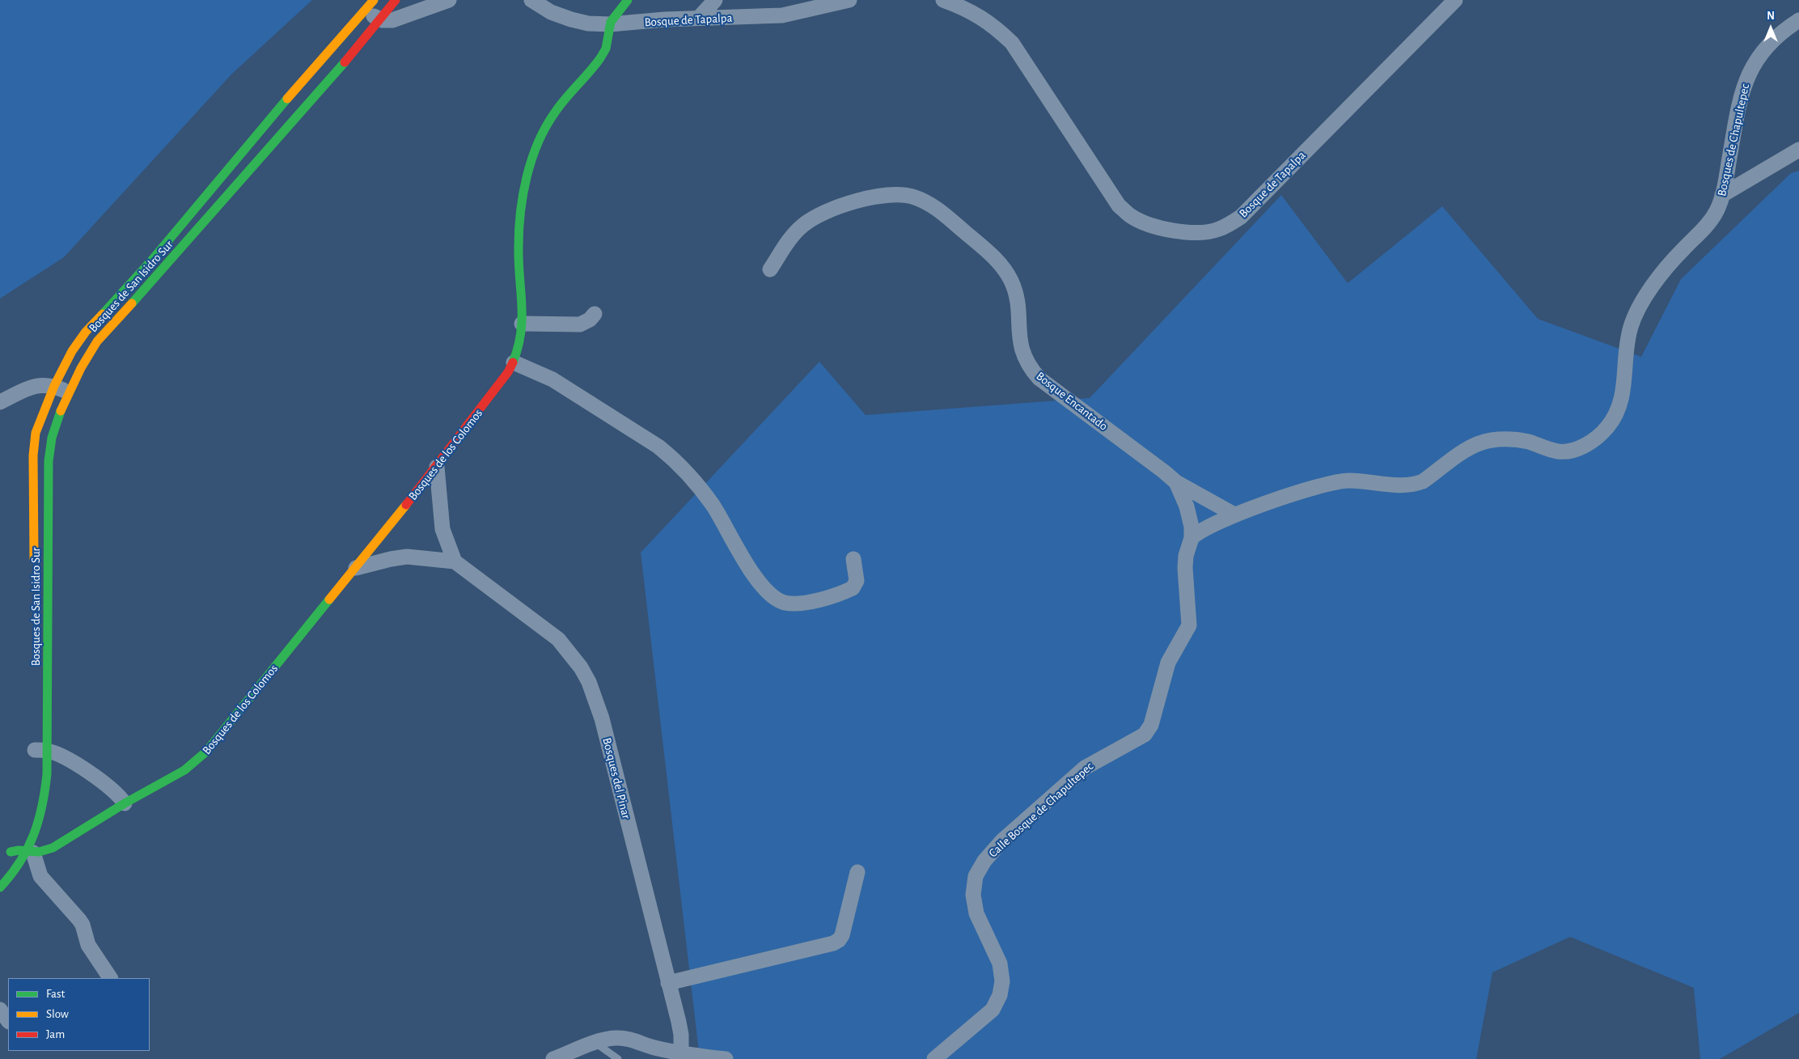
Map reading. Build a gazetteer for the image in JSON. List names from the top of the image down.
{
  "streets": {
    "main road": ["Bosques de San Isidro Sur", "Bosques de los Colomos"],
    "street": [
      "Bosque de Tapalpa",
      "Bosques de Chapultepec",
      "Bosque Encantado",
      "Bosques del Pinar",
      "Calle Bosque de Chapultepec"
    ]
  },
  "crossings": [
    ["Bosque de Tapalpa", "Bosques de los Colomos"],
    ["Bosques de Chapultepec", "Bosque Encantado"],
    ["Bosques de Chapultepec", "Calle Bosque de Chapultepec"],
    ["Bosques de San Isidro Sur", "Bosques de los Colomos"]
  ],
  "legend": ["Fast", "Slow", "Jam"],
  "north": "top"
}
